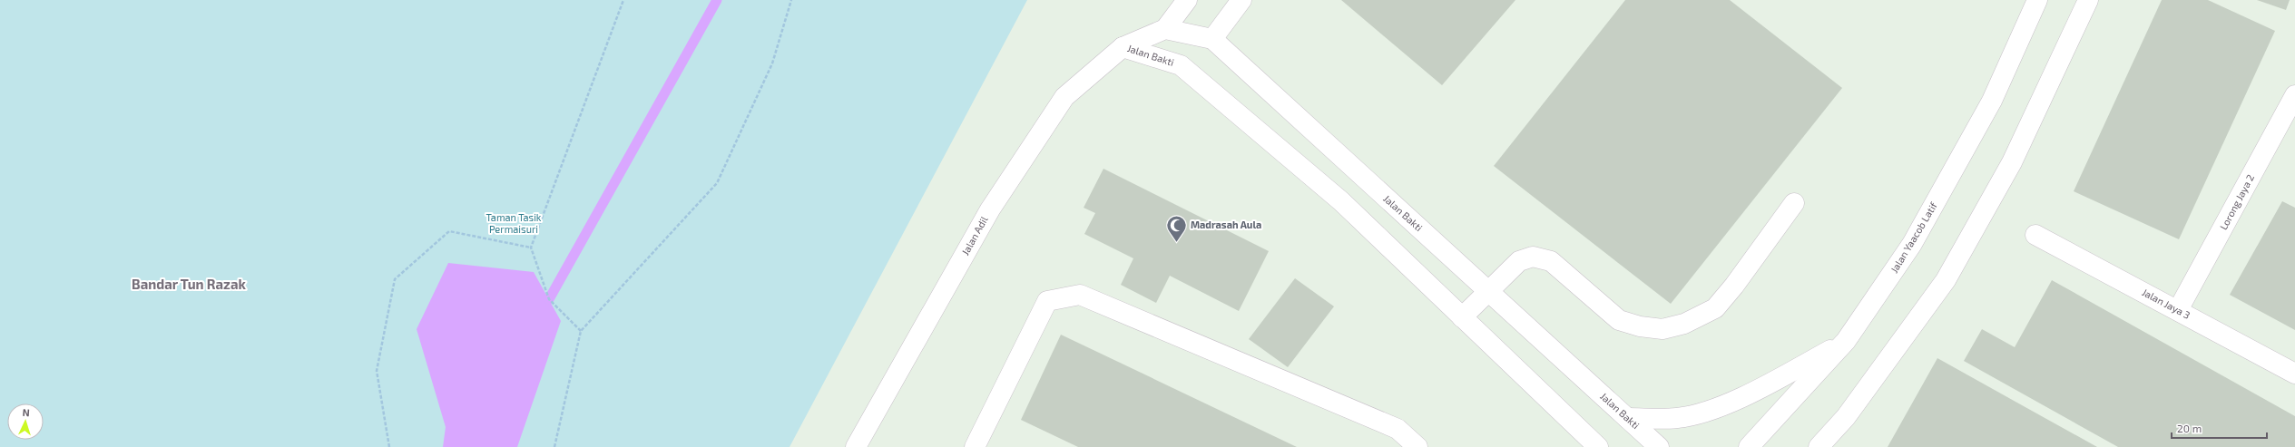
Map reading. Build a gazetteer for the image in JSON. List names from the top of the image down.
{
  "streets": {
    "street": [
      "Jalan Bakti",
      "Lorong Jaya 2",
      "Jalan Adil",
      "Jalan Yaacob Latif",
      "Jalan Jaya 3"
    ]
  },
  "crossings": [
    ["Jalan Bakti", "Jalan Adil"],
    ["Lorong Jaya 2", "Jalan Jaya 3"]
  ],
  "districts": ["Bandar Tun Razak"],
  "parks": ["Taman Tasik Permaisuri"],
  "places": {
    "mosque": ["Madrasah Aula"]
  },
  "scale_bar": "20 m",
  "north": "top"
}
